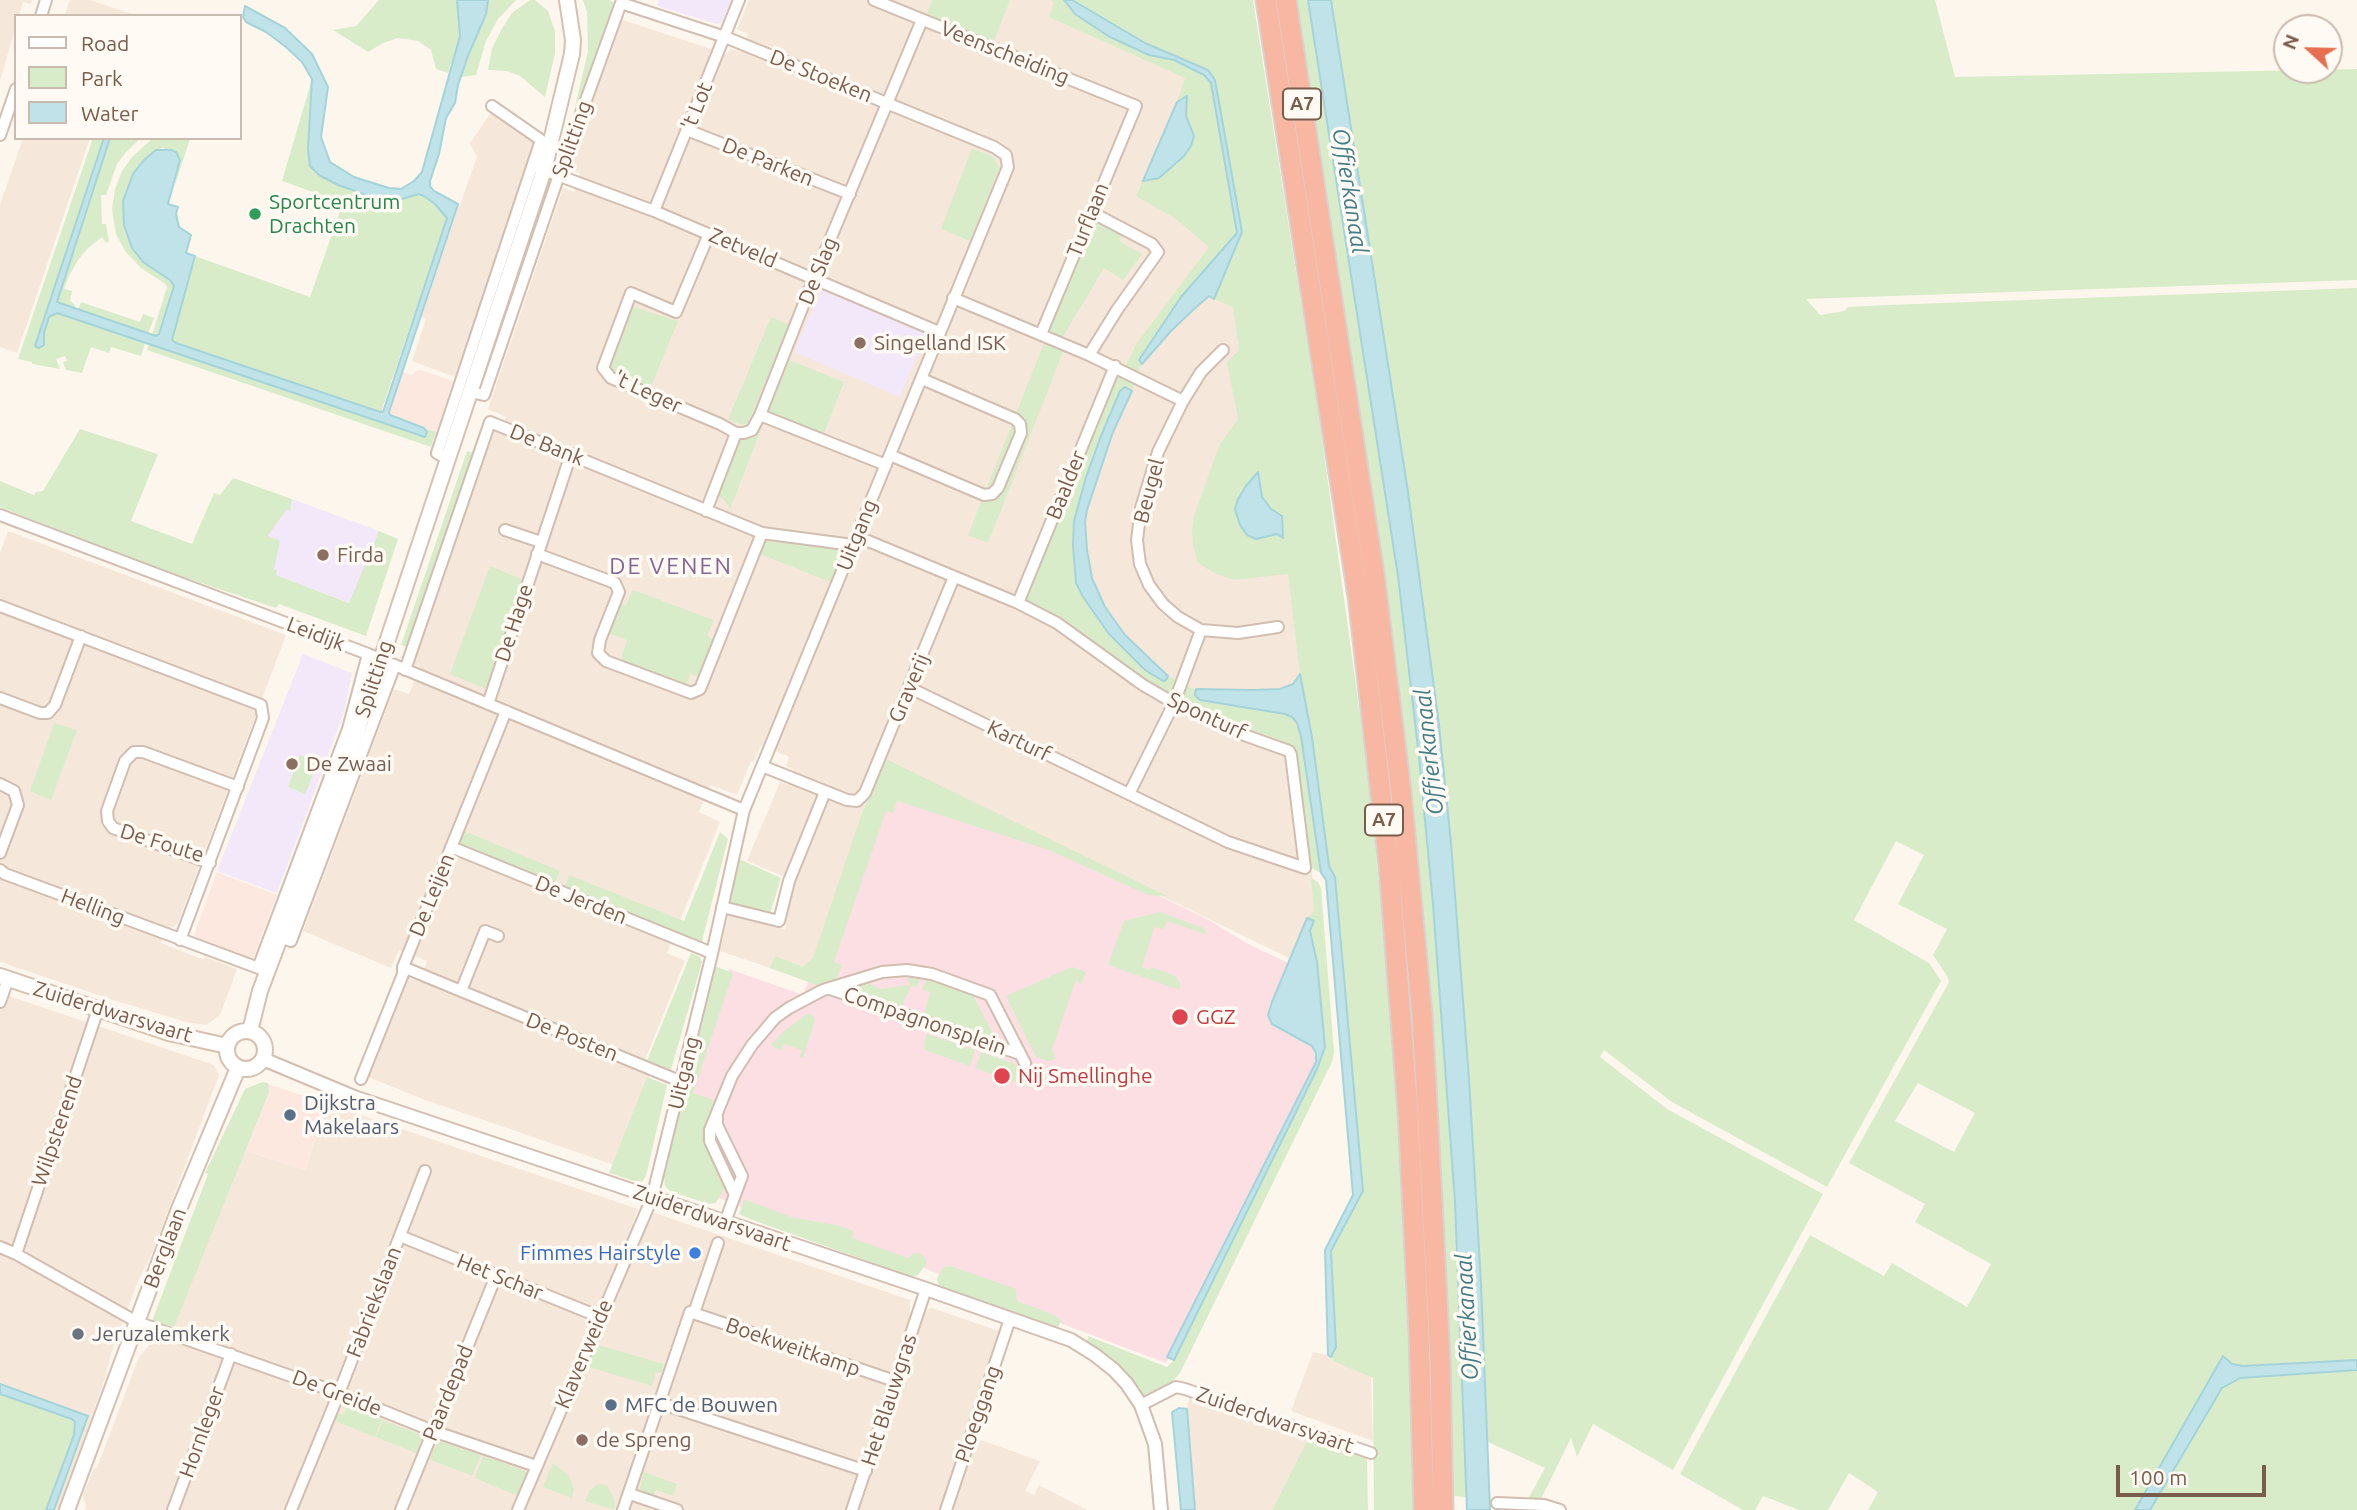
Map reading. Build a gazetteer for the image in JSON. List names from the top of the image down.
{
  "streets": {
    "highway": ["A7"],
    "main road": ["Splitting", "Zuiderdwarsvaart", "Berglaan"],
    "street": [
      "Veenscheiding",
      "De Stoeken",
      "'t Lot",
      "De Parken",
      "Turflaan",
      "Zetveld",
      "De Slag",
      "'t Leger",
      "De Bank",
      "Baalder",
      "Beugel",
      "Uitgang",
      "De Hage",
      "Leidijk",
      "Graverij",
      "Sponturf",
      "Karturf",
      "De Foute",
      "De Leijen",
      "De Jerden",
      "Helling",
      "Compagnonsplein",
      "De Posten",
      "Wilpsterend",
      "Het Schar",
      "Fabriekslaan",
      "Boekweitkamp",
      "Klaverweide",
      "De Greide",
      "Paardepad",
      "Het Blauwgras",
      "Ploeggang",
      "Hornleger"
    ]
  },
  "crossings": [
    ["Veenscheiding", "Turflaan"],
    ["Veenscheiding", "De Slag"],
    ["De Stoeken", "'t Lot"],
    ["De Stoeken", "Splitting"],
    ["De Stoeken", "De Slag"],
    ["De Stoeken", "Uitgang"],
    ["'t Lot", "De Parken"],
    ["'t Lot", "Zetveld"],
    ["Splitting", "Zetveld"],
    ["Splitting", "De Bank"],
    ["Splitting", "Leidijk"],
    ["Splitting", "Helling"],
    ["Splitting", "Zuiderdwarsvaart"],
    ["Splitting", "Berglaan"],
    ["De Parken", "De Slag"],
    ["Zetveld", "De Slag"],
    ["Zetveld", "'t Leger"],
    ["Zetveld", "Uitgang"],
    ["De Bank", "Uitgang"],
    ["De Bank", "De Hage"],
    ["De Bank", "Leidijk"],
    ["Baalder", "Sponturf"],
    ["Uitgang", "Leidijk"],
    ["Uitgang", "Graverij"],
    ["Uitgang", "De Jerden"],
    ["Uitgang", "Zuiderdwarsvaart"],
    ["Uitgang", "De Posten"],
    ["Uitgang", "Klaverweide"],
    ["De Hage", "Leidijk"],
    ["Leidijk", "De Leijen"],
    ["Graverij", "Sponturf"],
    ["Graverij", "Karturf"],
    ["Sponturf", "Karturf"],
    ["De Leijen", "De Jerden"],
    ["De Leijen", "De Posten"],
    ["Zuiderdwarsvaart", "Wilpsterend"],
    ["Zuiderdwarsvaart", "Berglaan"],
    ["Zuiderdwarsvaart", "Klaverweide"],
    ["Zuiderdwarsvaart", "Het Blauwgras"],
    ["Zuiderdwarsvaart", "Ploeggang"],
    ["Wilpsterend", "De Greide"],
    ["Berglaan", "De Greide"],
    ["Het Schar", "Fabriekslaan"],
    ["Het Schar", "Klaverweide"],
    ["Het Schar", "Paardepad"],
    ["Fabriekslaan", "De Greide"],
    ["Boekweitkamp", "Het Blauwgras"],
    ["Klaverweide", "De Greide"],
    ["De Greide", "Paardepad"],
    ["De Greide", "Hornleger"]
  ],
  "districts": ["DE VENEN"],
  "water": ["Offierkanaal"],
  "places": [
    "Sportcentrum Drachten",
    "Singelland ISK",
    "Firda",
    "De Zwaai",
    "GGZ",
    "Nij Smellinghe",
    "Dijkstra Makelaars",
    "Fimmes Hairstyle",
    "Jeruzalemkerk",
    "MFC de Bouwen",
    "de Spreng"
  ],
  "legend": ["Road", "Park", "Water"],
  "scale_bar": "100 m",
  "north": "left"
}
